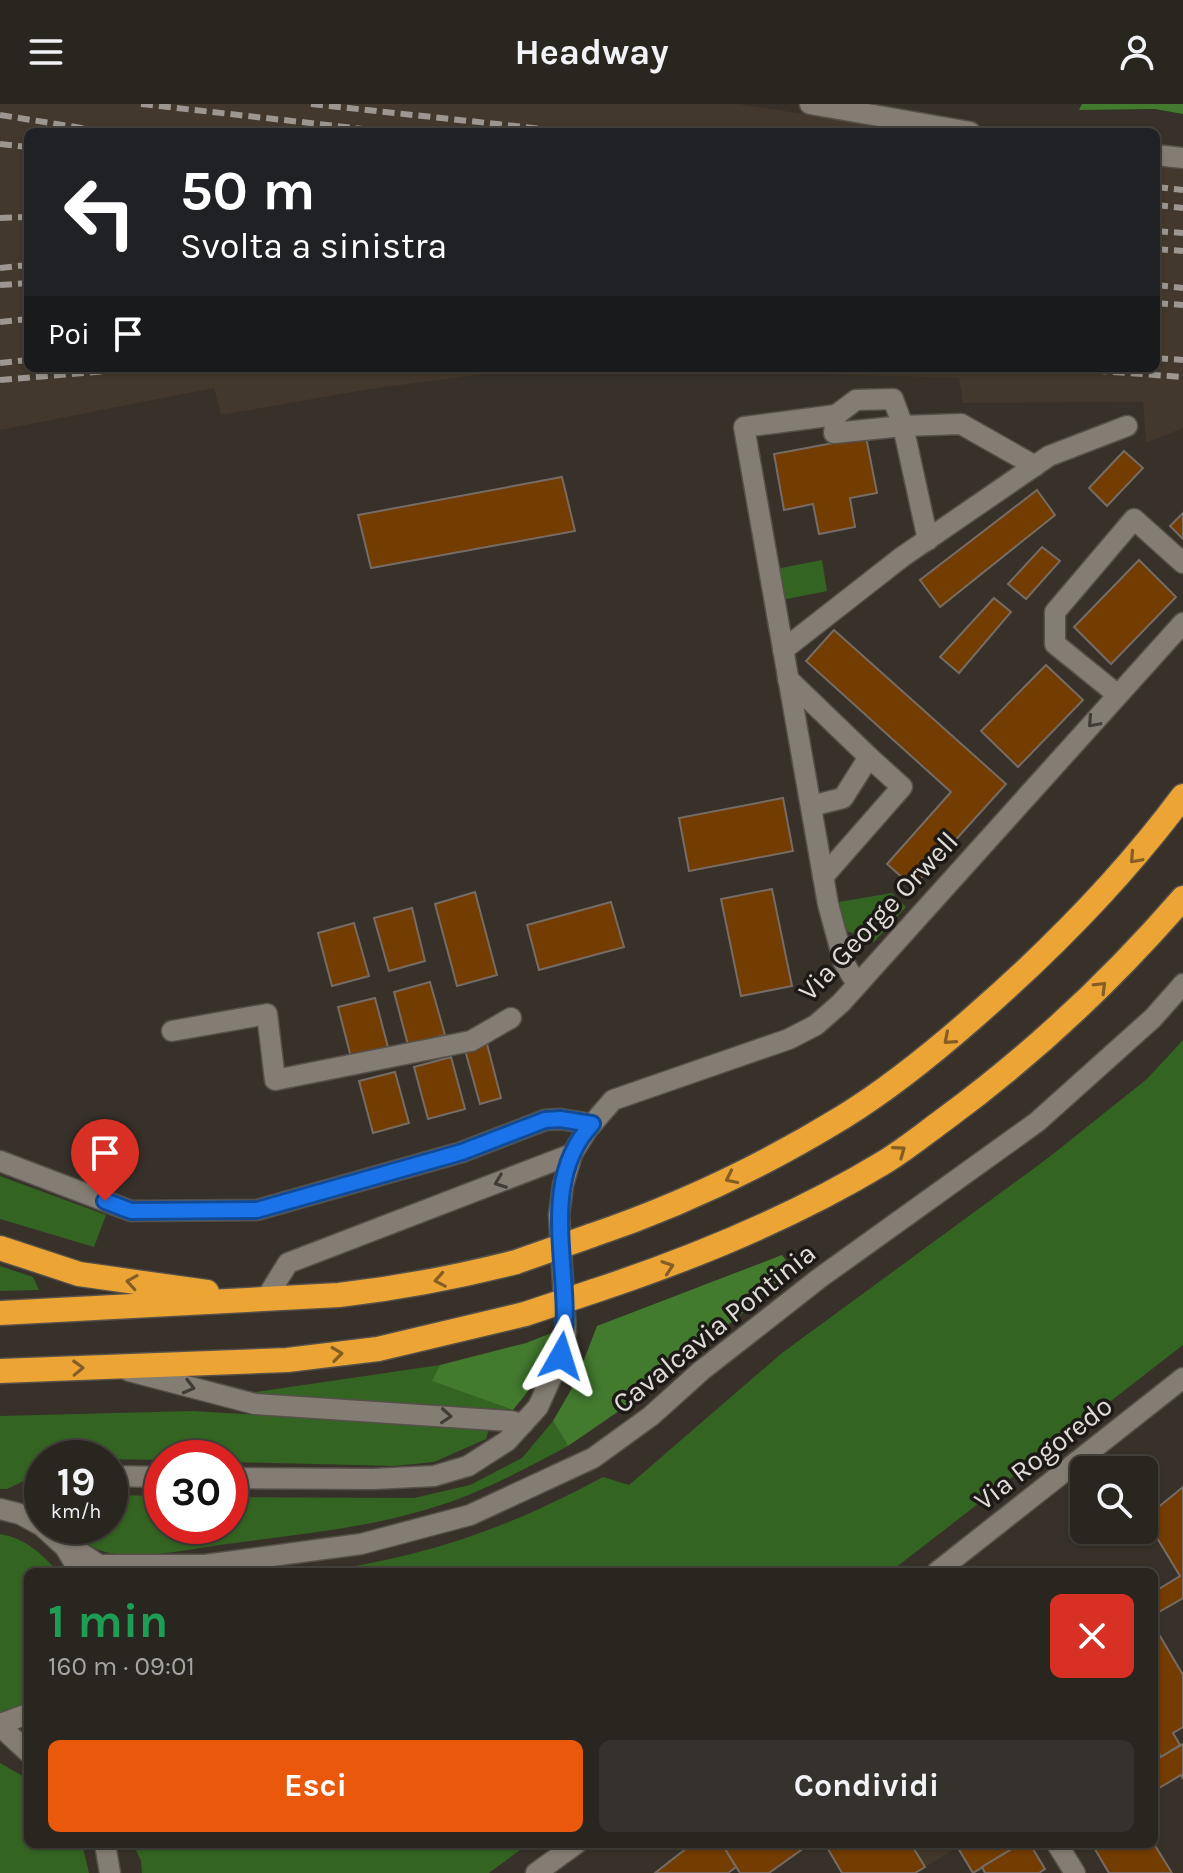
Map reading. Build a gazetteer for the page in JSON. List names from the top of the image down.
{
  "streets": {
    "street": ["Via George Orwell", "Cavalcavia Pontinia", "Via Rogoredo"]
  },
  "page": {
    "header": "Headway",
    "turn": ["50 m", "Svolta a sinistra"],
    "then": "Poi",
    "speed": "19 km/h",
    "limit": "30",
    "heading": ["1 min", "160 m · 09:01"],
    "buttons": ["Esci", "Condividi"]
  }
}
